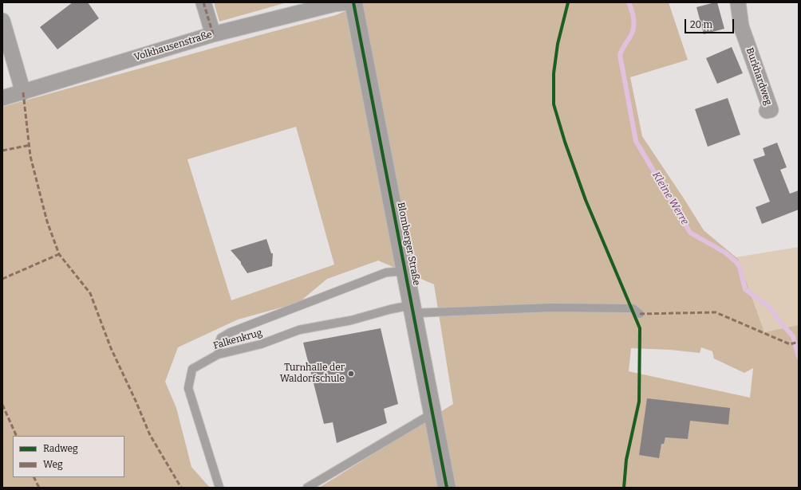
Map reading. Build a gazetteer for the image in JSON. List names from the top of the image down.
{
  "streets": {
    "street": ["Volkhausenstraße", "Burkhardweg", "Blomberger Straße"],
    "lane": ["Falkenkrug"]
  },
  "crossings": [
    ["Blomberger Straße", "Falkenkrug"]
  ],
  "water": ["Kleine Werre"],
  "places": ["Turnhalle der Waldorfschule"],
  "legend": ["Radweg", "Weg"],
  "scale_bar": "20 m"
}
